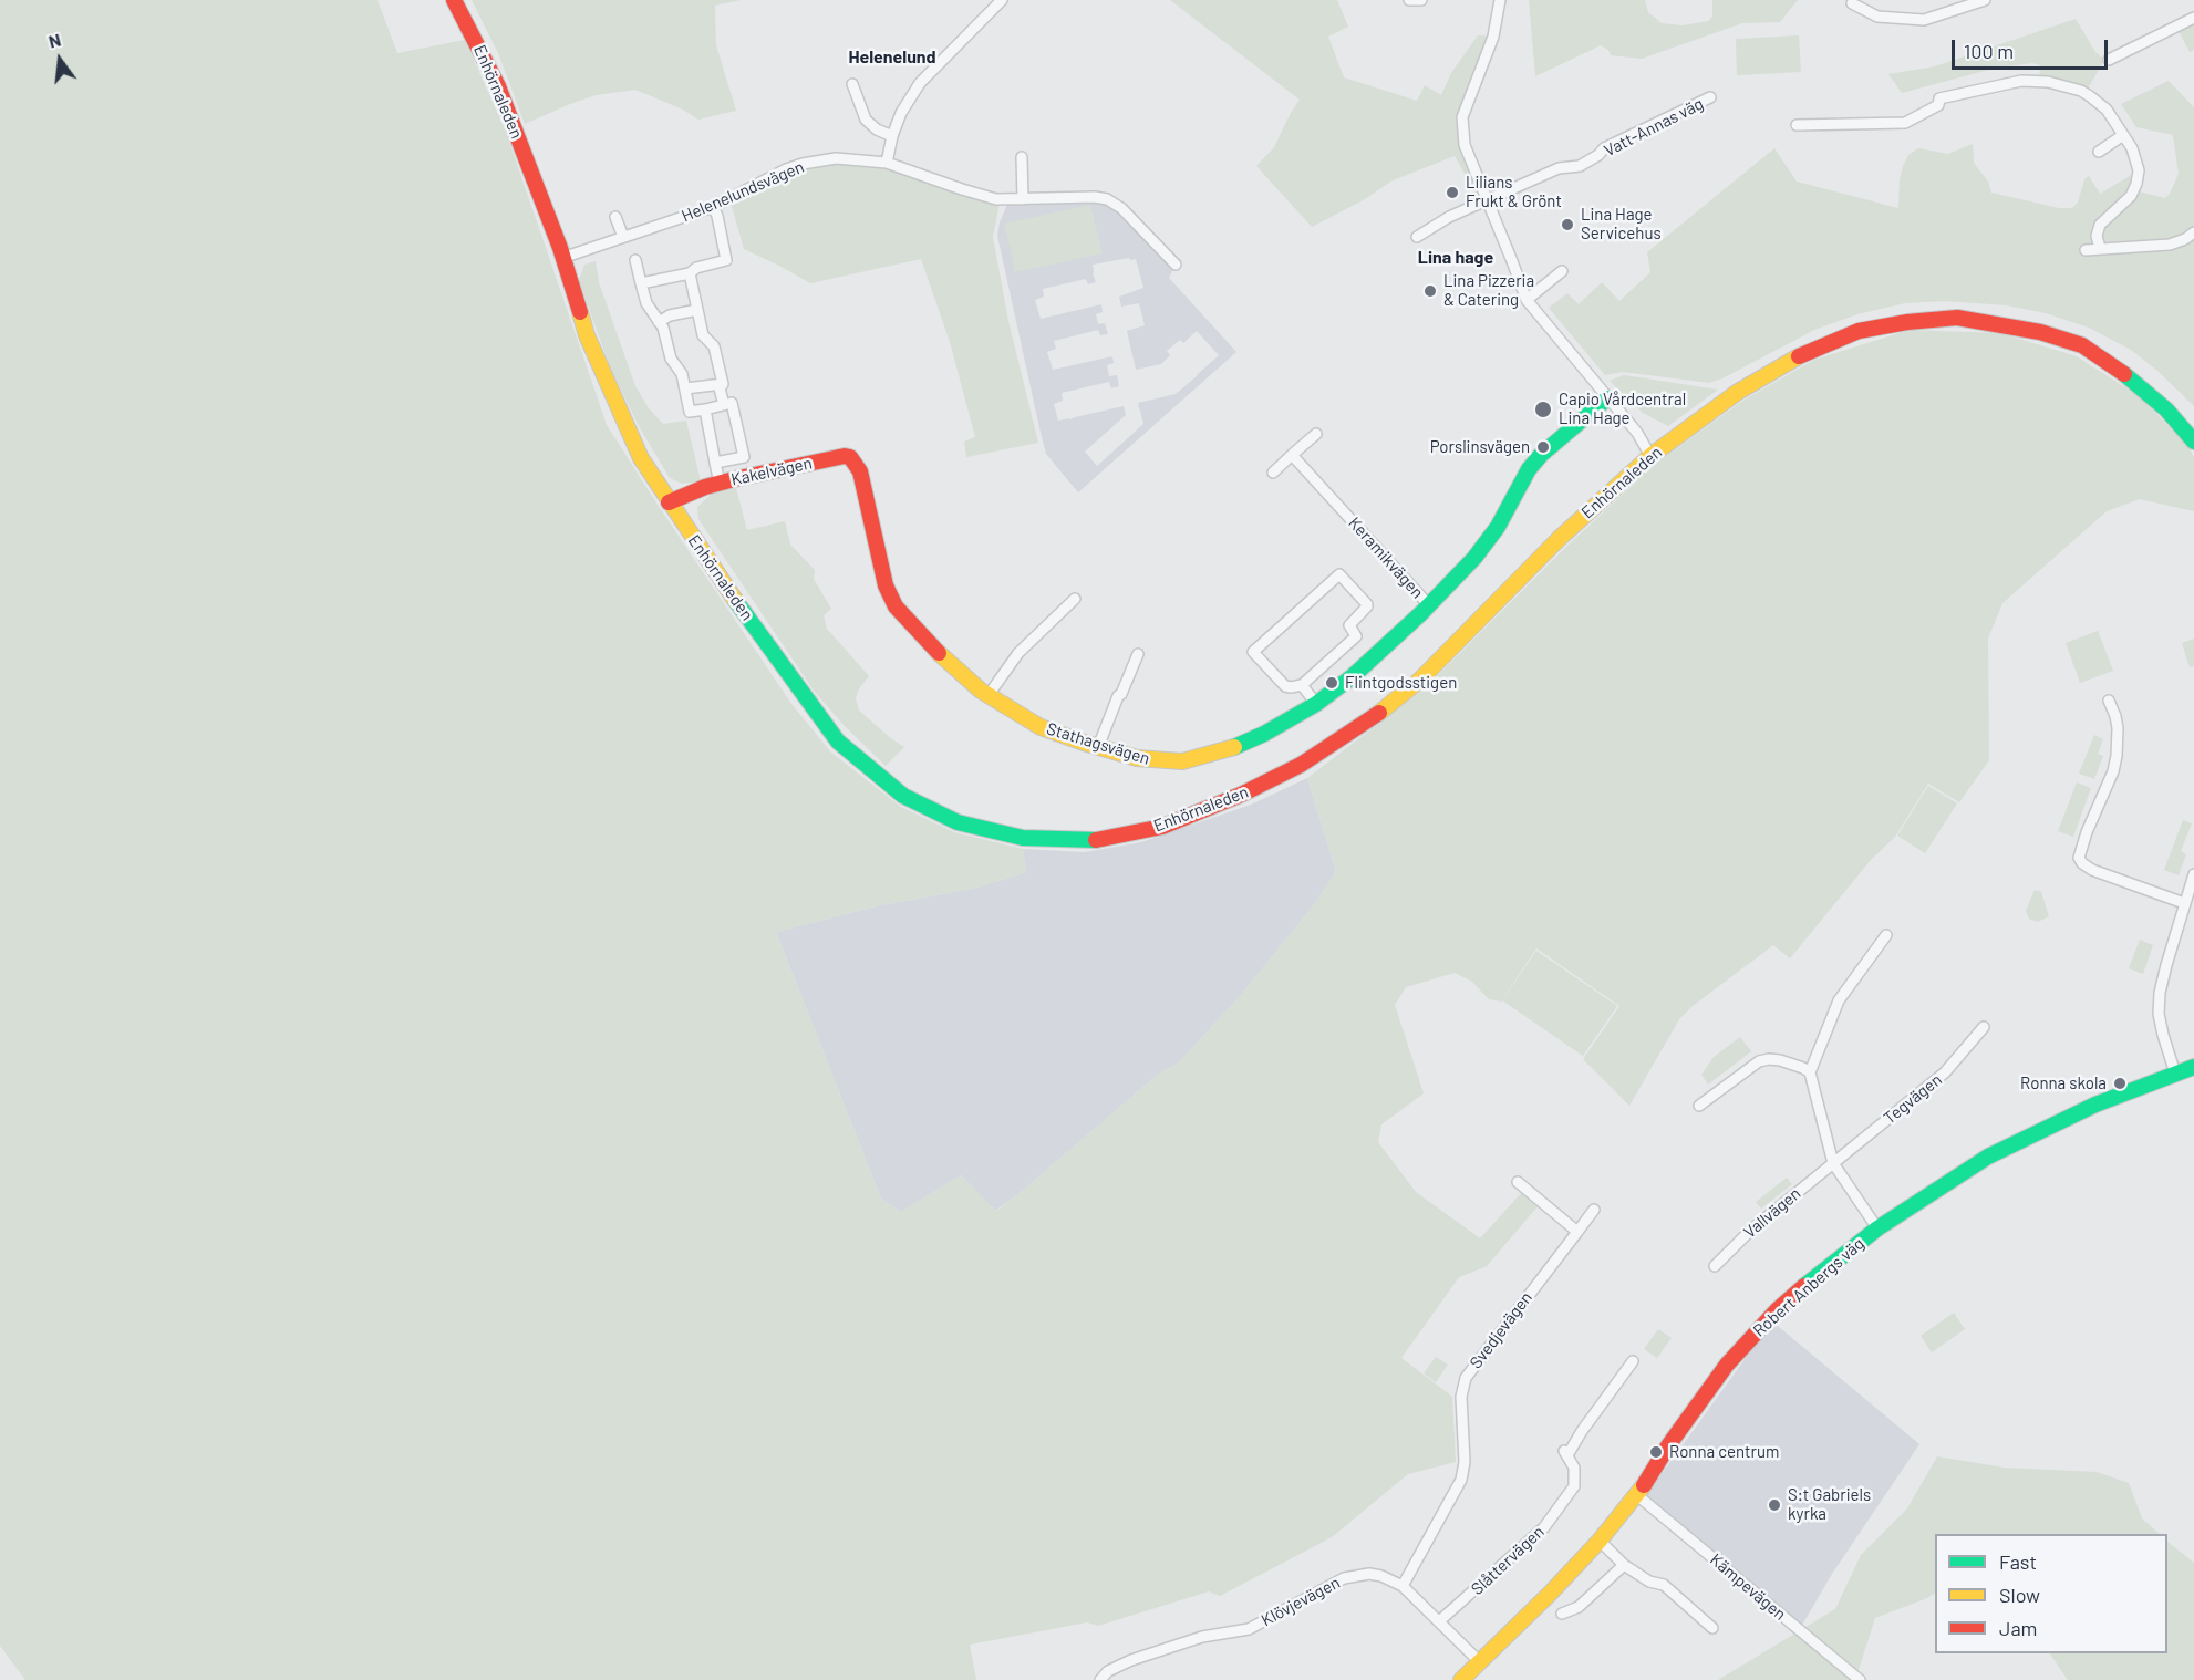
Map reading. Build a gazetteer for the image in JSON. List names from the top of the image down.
{
  "streets": {
    "street": [
      "Enhörnaleden",
      "Vatt-Annas väg",
      "Helenelundsvägen",
      "Kakelvägen",
      "Keramikvägen",
      "Stathagsvägen",
      "Tegvägen",
      "Vallvägen",
      "Robert Anbergs väg",
      "Svedjevägen",
      "Slåttervägen",
      "Kämpevägen",
      "Klövjevägen"
    ]
  },
  "crossings": [
    ["Enhörnaleden", "Helenelundsvägen"],
    ["Enhörnaleden", "Kakelvägen"],
    ["Kakelvägen", "Stathagsvägen"],
    ["Keramikvägen", "Stathagsvägen"],
    ["Tegvägen", "Vallvägen"],
    ["Robert Anbergs väg", "Kämpevägen"],
    ["Robert Anbergs väg", "Klövjevägen"],
    ["Svedjevägen", "Klövjevägen"],
    ["Slåttervägen", "Klövjevägen"]
  ],
  "districts": ["Helenelund", "Lina hage"],
  "places": [
    "Lilians Frukt & Grönt",
    "Lina Hage Servicehus",
    "Lina Pizzeria & Catering",
    "Capio Vårdcentral Lina Hage",
    "Porslinsvägen",
    "Flintgodsstigen",
    "Ronna skola",
    "Ronna centrum",
    "S:t Gabriels kyrka"
  ],
  "legend": ["Fast", "Slow", "Jam"],
  "scale_bar": "100 m",
  "north": "top"
}
